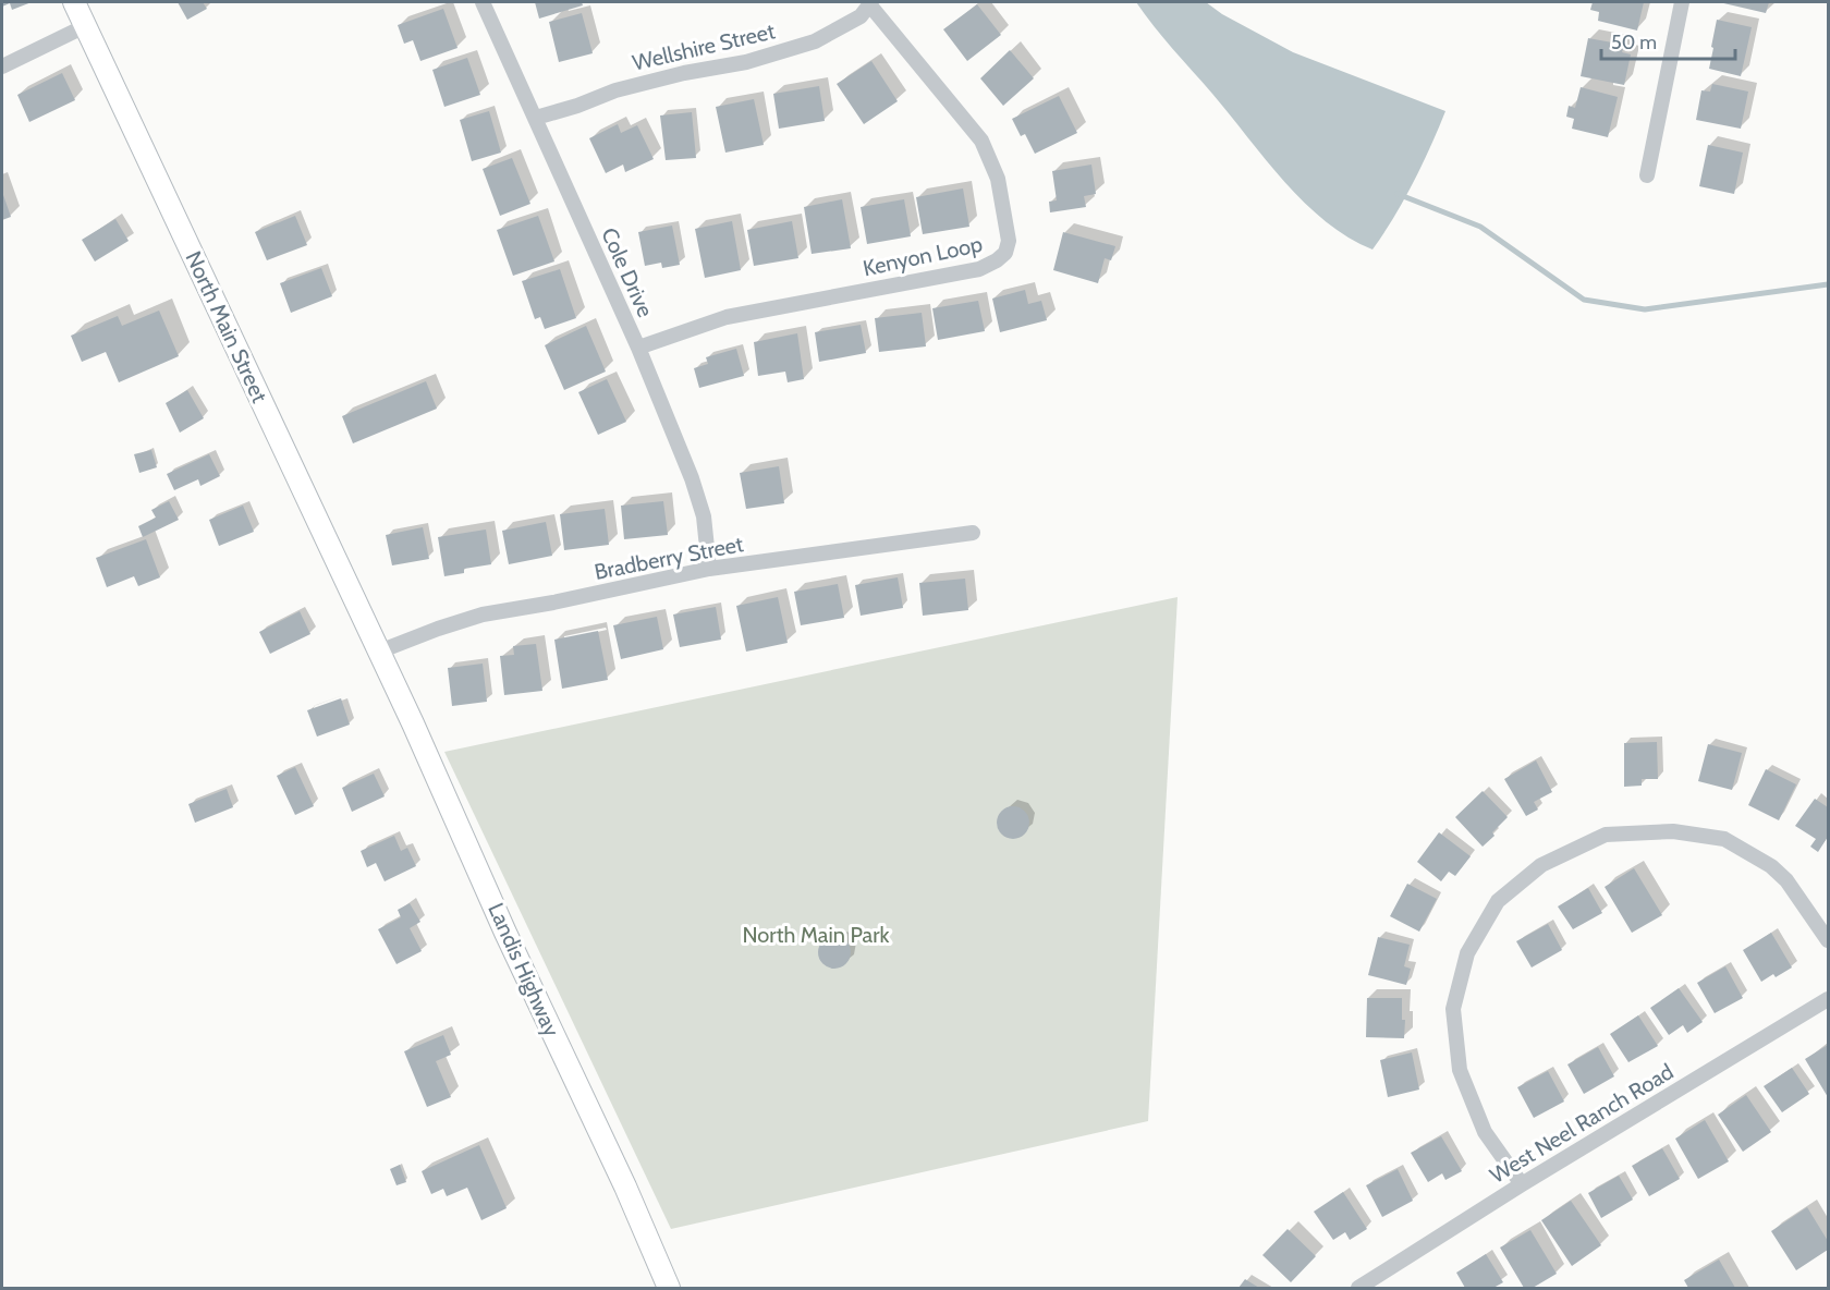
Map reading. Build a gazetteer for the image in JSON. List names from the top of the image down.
{
  "streets": {
    "main road": ["North Main Street", "Landis Highway"],
    "street": [
      "Wellshire Street",
      "Kenyon Loop",
      "Cole Drive",
      "Bradberry Street",
      "West Neel Ranch Road"
    ]
  },
  "crossings": [
    ["Wellshire Street", "Kenyon Loop"],
    ["Wellshire Street", "Cole Drive"],
    ["Kenyon Loop", "Cole Drive"],
    ["Cole Drive", "Bradberry Street"],
    ["North Main Street", "Bradberry Street"],
    ["North Main Street", "Landis Highway"],
    ["Bradberry Street", "Landis Highway"]
  ],
  "parks": ["North Main Park"],
  "scale_bar": "50 m"
}
